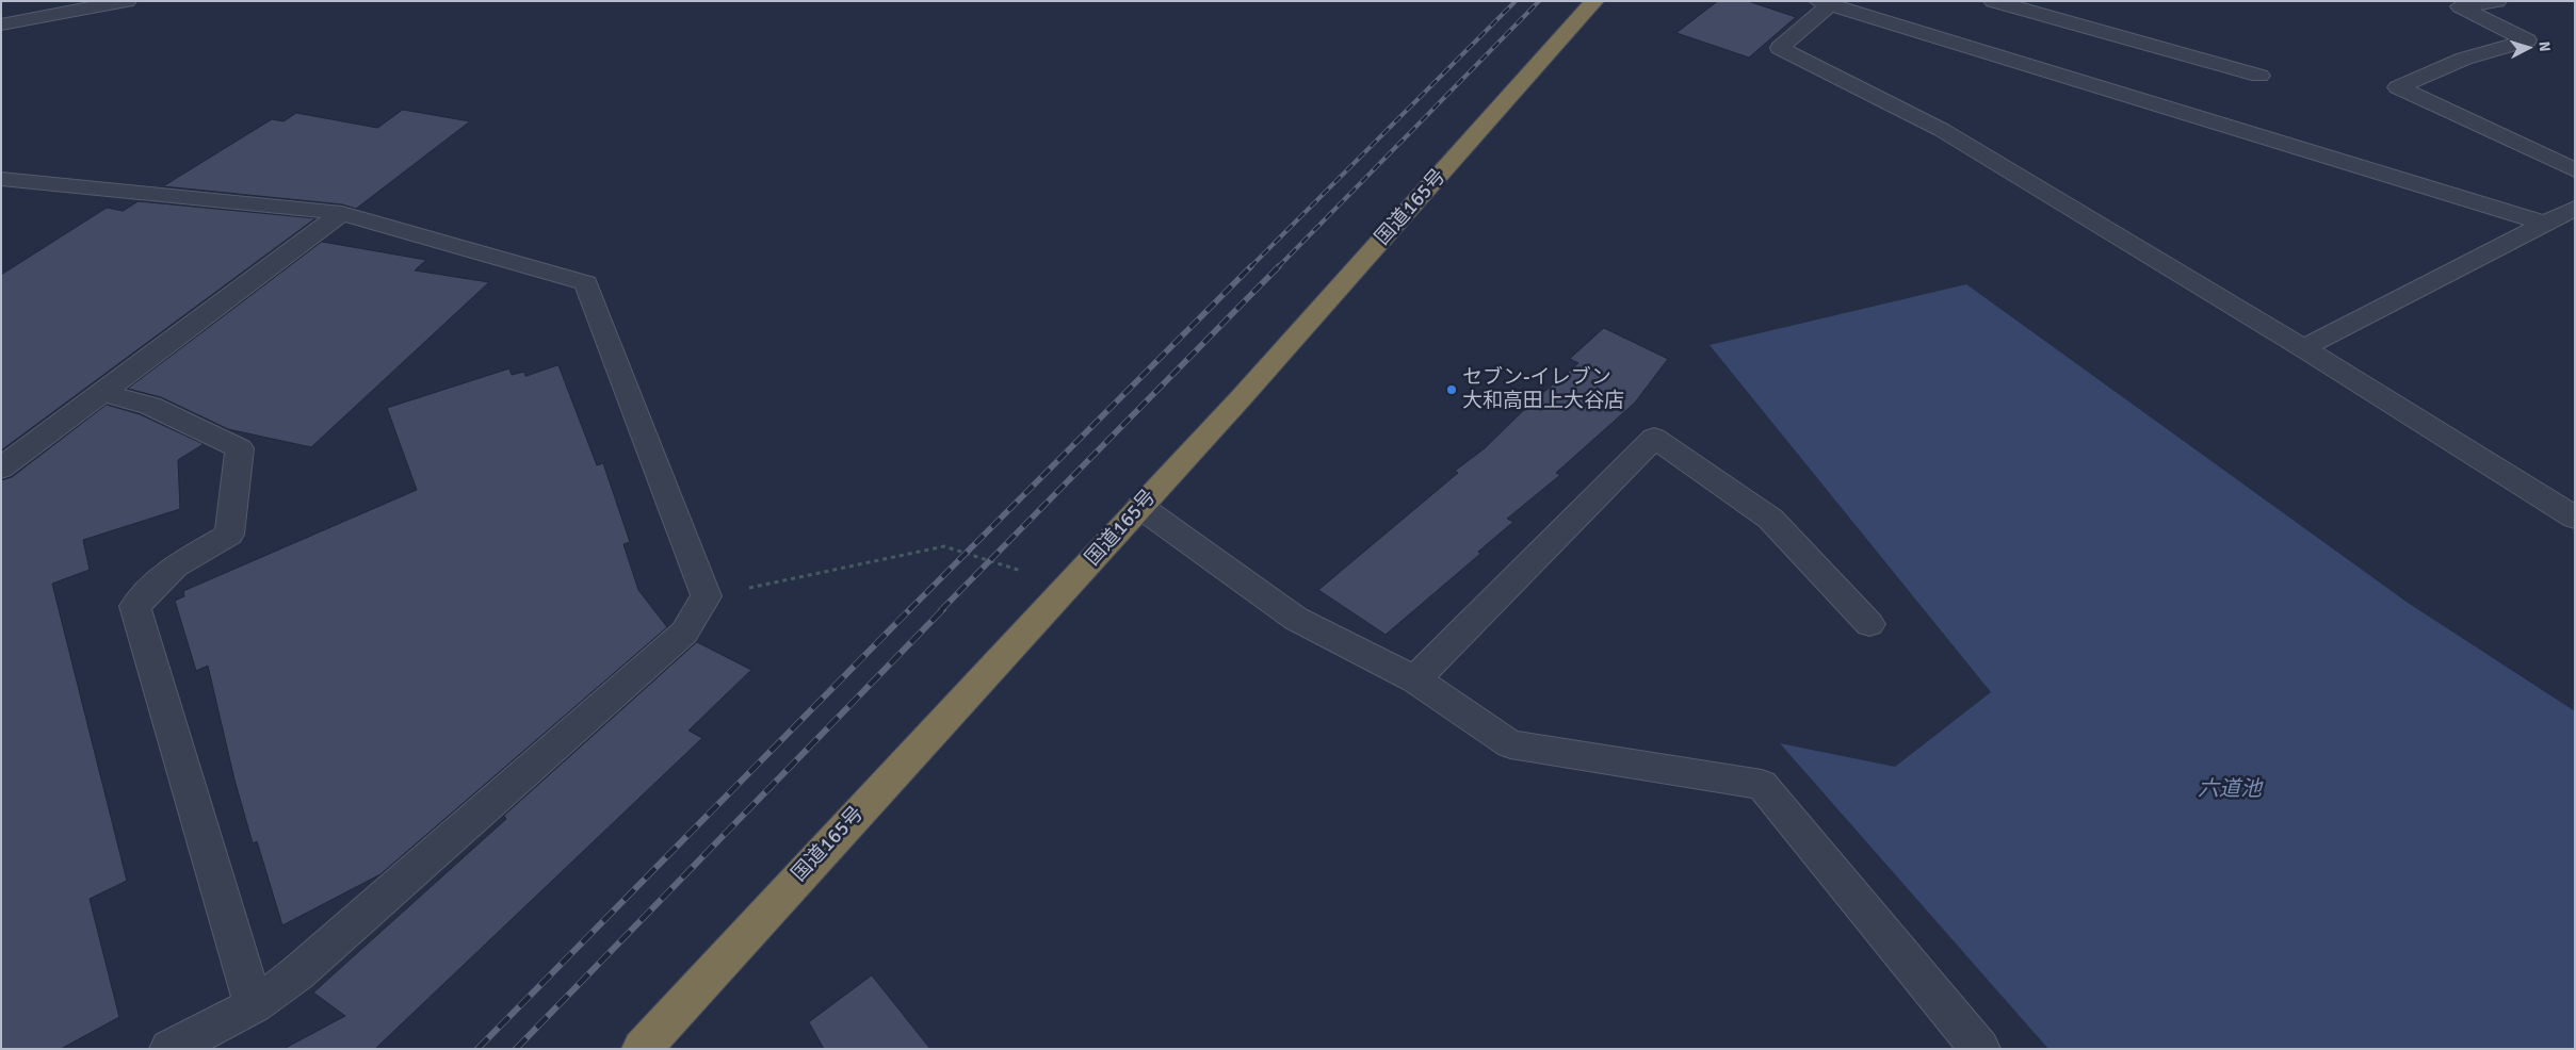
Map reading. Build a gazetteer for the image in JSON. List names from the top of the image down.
{
  "streets": {
    "highway": ["国道165号"]
  },
  "water": ["六道池"],
  "places": ["セブン-イレブン 大和高田上大谷店"],
  "north": "right"
}
